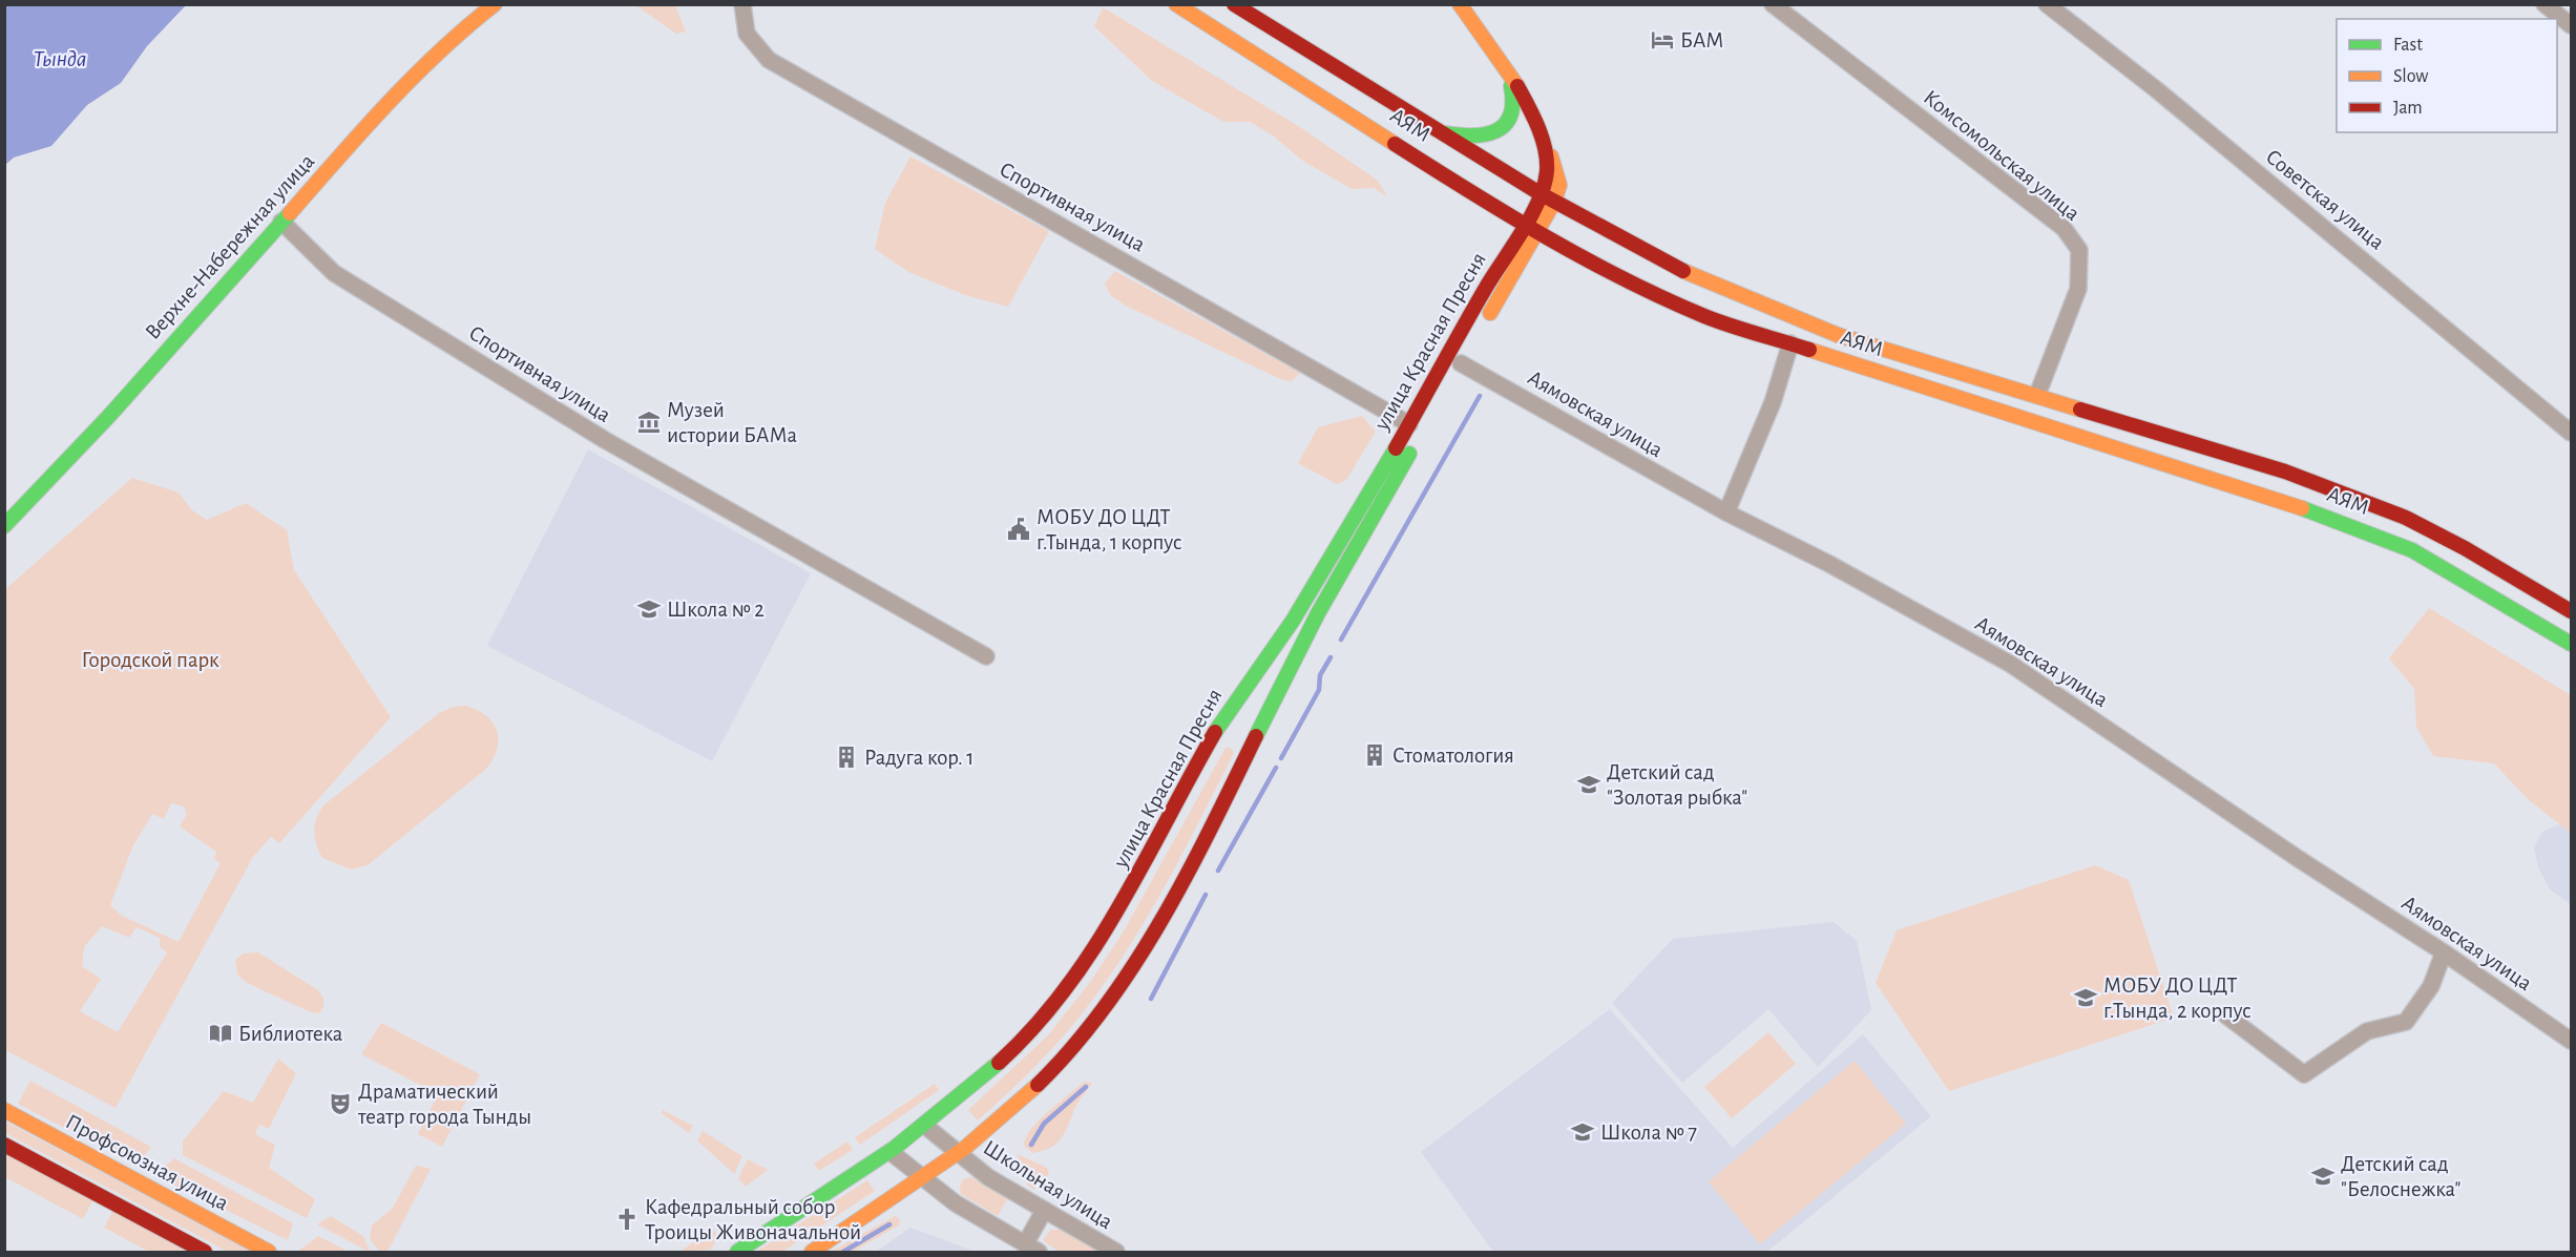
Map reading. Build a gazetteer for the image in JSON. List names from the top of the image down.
{
  "streets": {
    "main road": [
      "АЯМ",
      "Верхне-Набережная улица",
      "улица Красная Пресня",
      "Профсоюзная улица"
    ],
    "street": [
      "Комсомольская улица",
      "Советская улица",
      "Спортивная улица",
      "Аямовская улица",
      "Школьная улица"
    ]
  },
  "crossings": [
    ["АЯМ", "Комсомольская улица"],
    ["АЯМ", "улица Красная Пресня"],
    ["Спортивная улица", "Верхне-Набережная улица"],
    ["Спортивная улица", "улица Красная Пресня"],
    ["улица Красная Пресня", "Школьная улица"]
  ],
  "water": ["Тында"],
  "parks": ["Городской парк"],
  "places": {
    "hotel": ["БАМ"],
    "museum": ["Музей истории БАМа"],
    "public building": ["МОБУ ДО ЦДТ г.Тында, 1 корпус"],
    "school or university": [
      "Школа № 2",
      "Детский сад \"Золотая рыбка\"",
      "МОБУ ДО ЦДТ г.Тында, 2 корпус",
      "Школа № 7",
      "Детский сад \"Белоснежка\""
    ],
    "building": ["Стоматология", "Радуга кор. 1"],
    "library": ["Библиотека"],
    "theatre": ["Драматический театр города Тынды"],
    "church": ["Кафедральный собор Троицы Живоначальной"]
  },
  "legend": ["Fast", "Slow", "Jam"]
}
